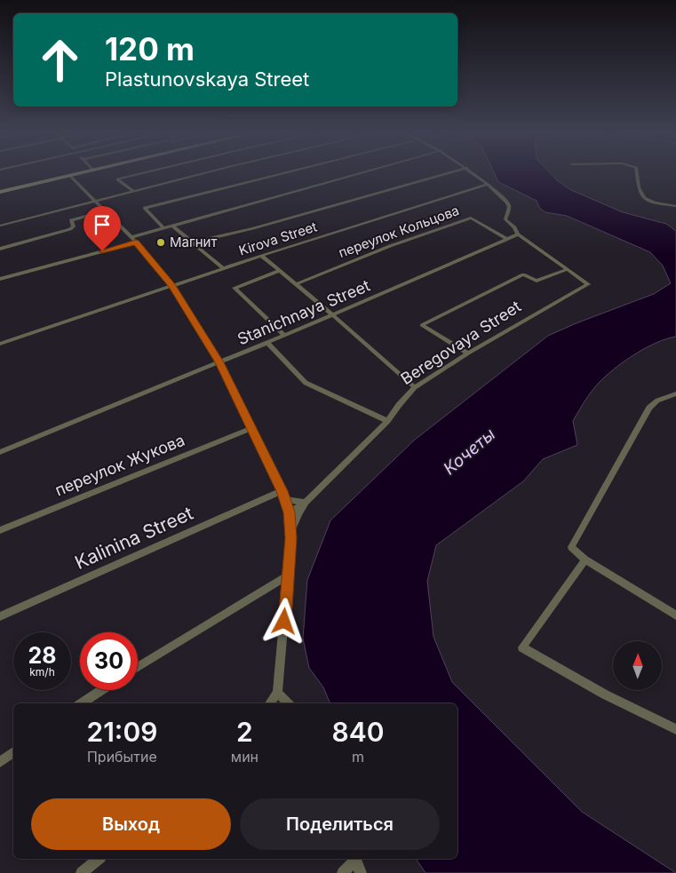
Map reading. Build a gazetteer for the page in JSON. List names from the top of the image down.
{
  "streets": {
    "street": [
      "переулок Кольцова",
      "Kirova Street",
      "Stanichnaya Street",
      "Beregovaya Street",
      "переулок Жукова",
      "Kalinina Street"
    ]
  },
  "crossings": [
    ["переулок Кольцова", "Stanichnaya Street"],
    ["Kirova Street", "Beregovaya Street"],
    ["Stanichnaya Street", "Beregovaya Street"]
  ],
  "water": ["Кочеты"],
  "places": ["Магнит"],
  "north": "top",
  "page": {
    "turn": ["120 m", "Plastunovskaya Street"],
    "speed": "28 km/h",
    "limit": "30",
    "eta": [
      "21:09",
      "Прибытие",
      "2",
      "мин",
      "840",
      "m"
    ],
    "buttons": ["Выход", "Поделиться"]
  }
}
